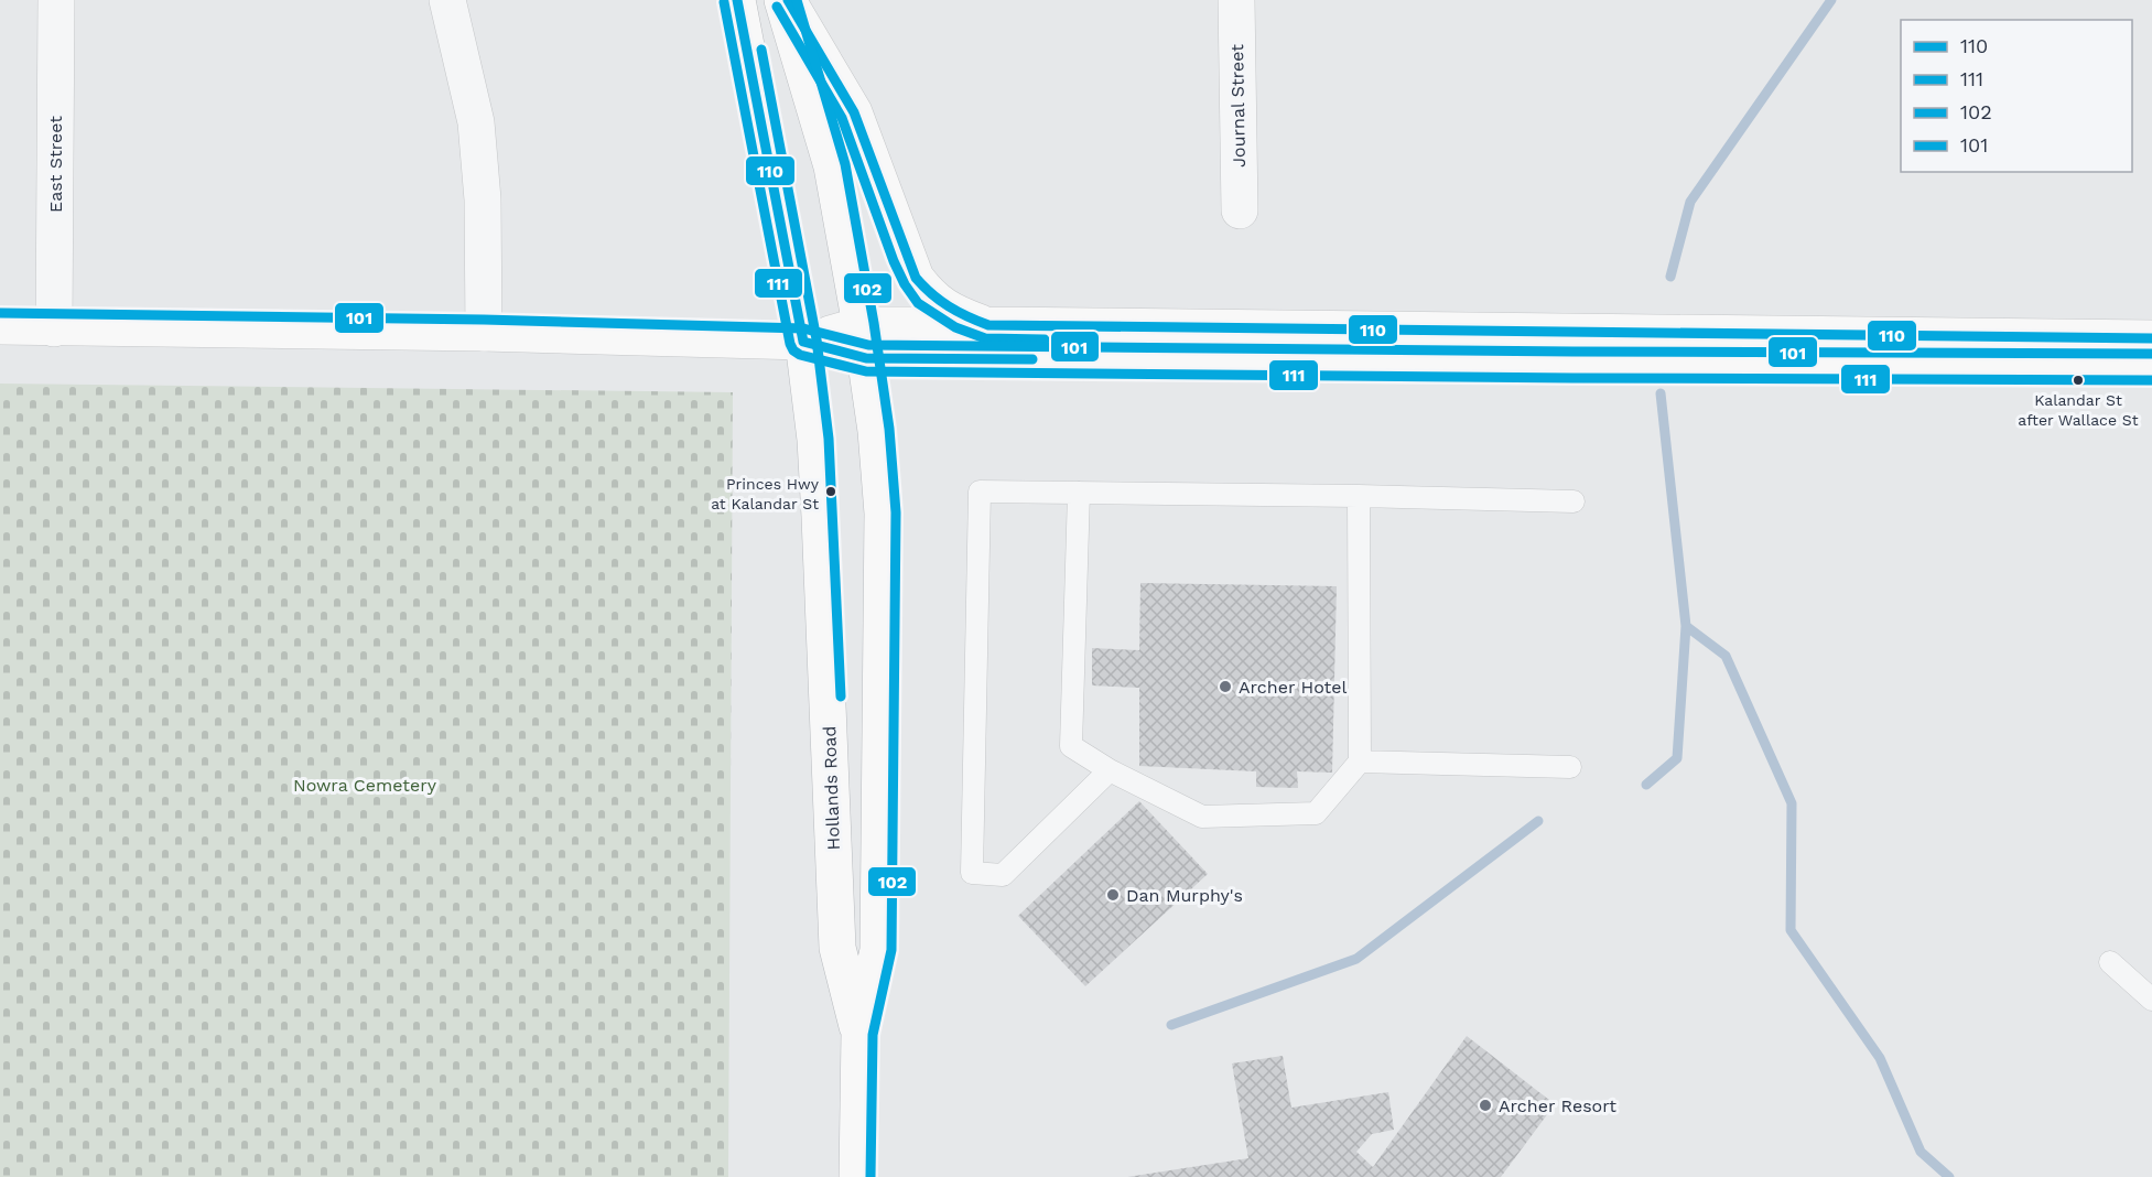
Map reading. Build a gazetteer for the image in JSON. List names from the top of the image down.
{
  "streets": {
    "main road": ["Hollands Road"],
    "street": ["Journal Street", "East Street"]
  },
  "parks": ["Nowra Cemetery"],
  "places": [
    "Kalandar St after Wallace St",
    "Princes Hwy at Kalandar St",
    "Archer Hotel",
    "Dan Murphy's",
    "Archer Resort"
  ],
  "lines": [
    "transit line 110",
    "transit line 102",
    "transit line 111",
    "transit line 101"
  ],
  "legend": [
    "110",
    "111",
    "102",
    "101"
  ]
}
